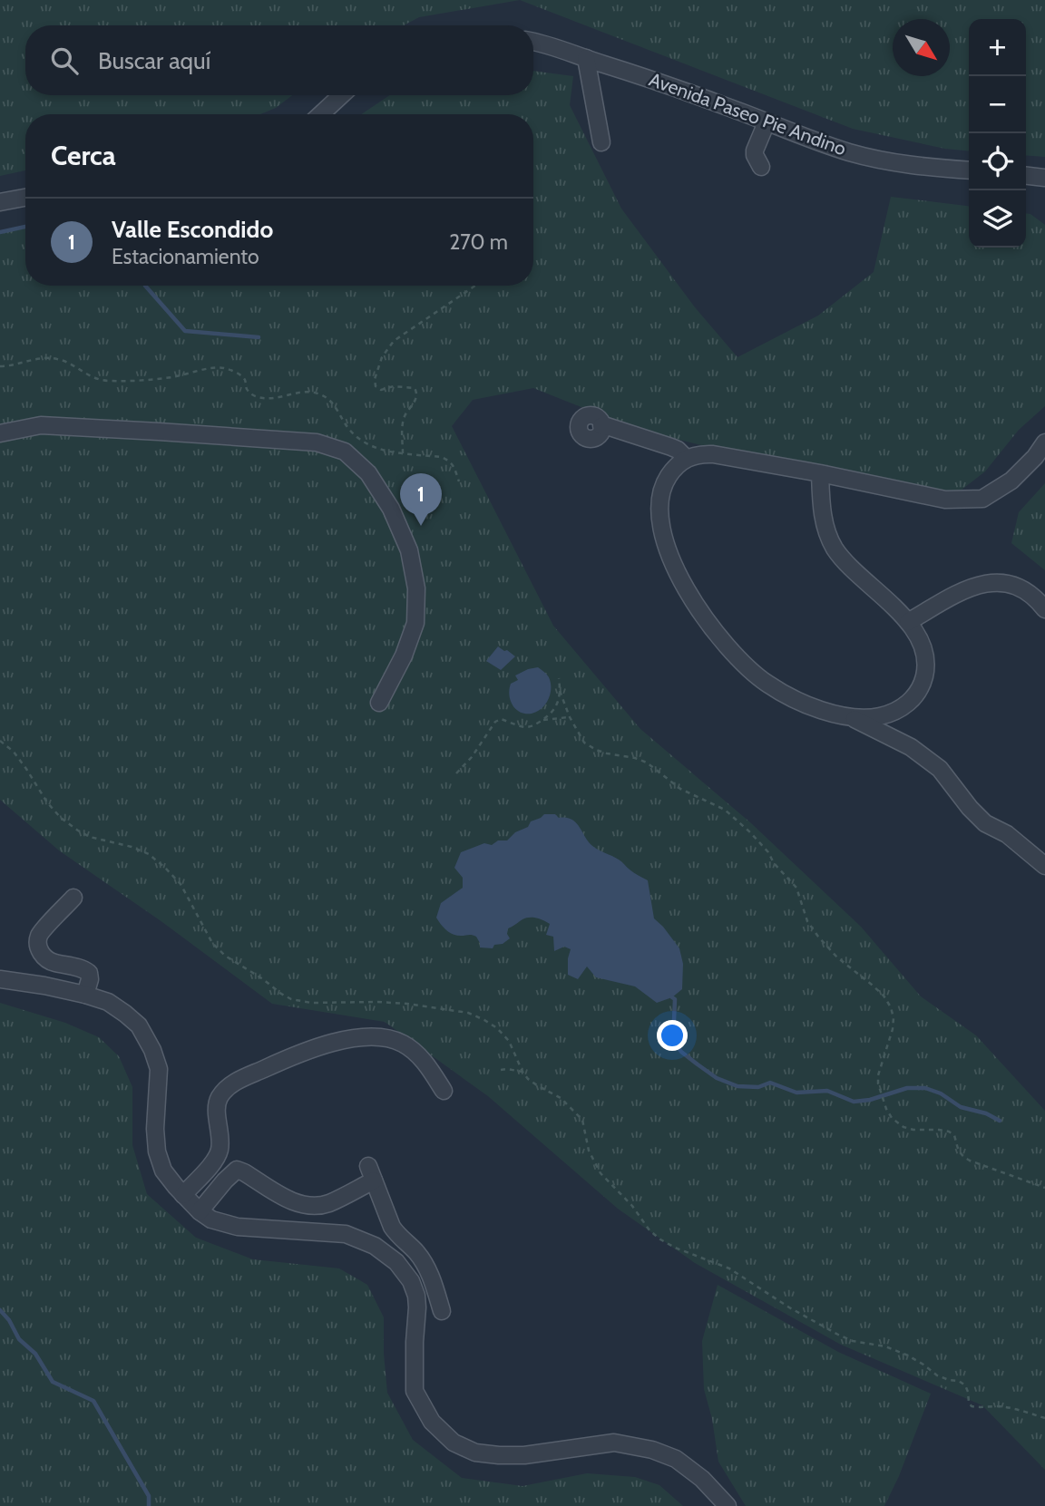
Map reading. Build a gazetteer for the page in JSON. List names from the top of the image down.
{
  "streets": {
    "street": ["Avenida Paseo Pie Andino"]
  },
  "north": "bottom right",
  "page": {
    "map_buttons": ["+", "−"],
    "search": "Buscar aquí",
    "heading": "Cerca",
    "list": [
      {
        "mark": "1",
        "name": "Valle Escondido",
        "note": "Estacionamiento",
        "value": "270 m"
      }
    ],
    "pins": "1"
  }
}
